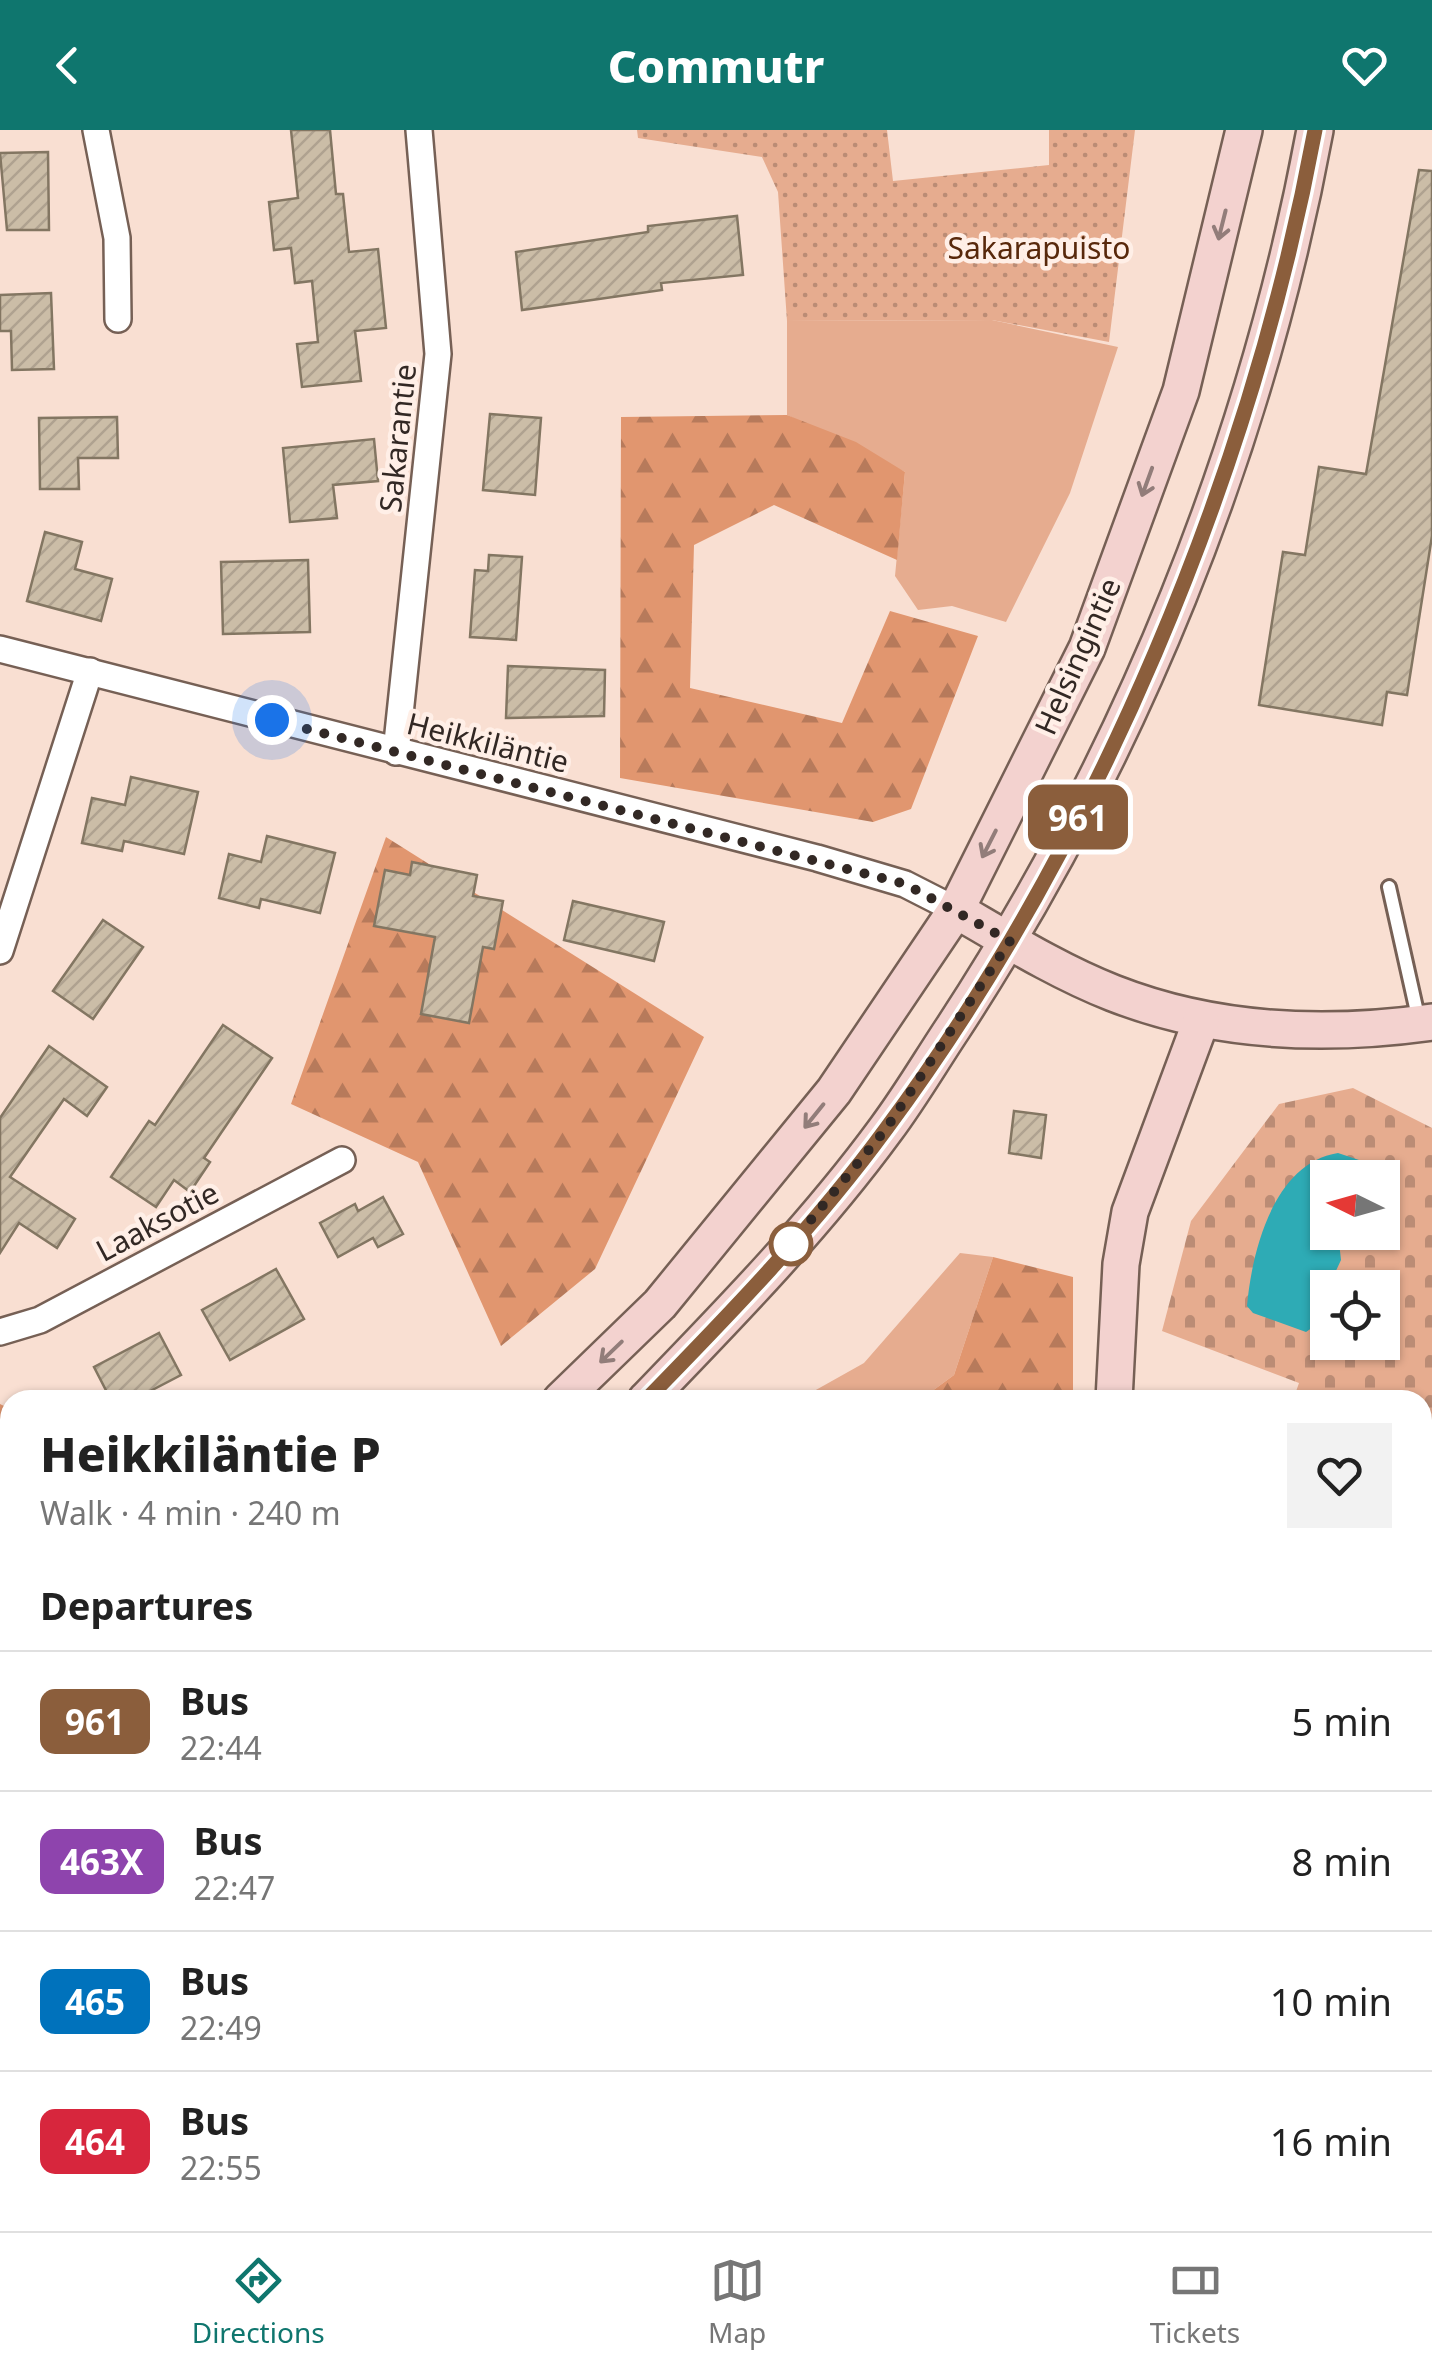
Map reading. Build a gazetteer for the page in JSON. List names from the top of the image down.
{
  "streets": {
    "main road": ["Helsingintie"],
    "street": ["Sakarantie", "Heikkiläntie", "Laaksotie"]
  },
  "crossings": [
    ["Sakarantie", "Heikkiläntie"],
    ["Helsingintie", "Heikkiläntie"]
  ],
  "parks": ["Sakarapuisto"],
  "lines": ["bus line 961"],
  "north": "left",
  "page": {
    "header": "Commutr",
    "on_map": "961",
    "heading": [
      ["Heikkiläntie P", "Walk · 4 min · 240 m"],
      "Departures"
    ],
    "list": [
      {
        "mark": "961",
        "name": "Bus",
        "note": "22:44",
        "value": "5 min"
      },
      {
        "mark": "463X",
        "name": "Bus",
        "note": "22:47",
        "value": "8 min"
      },
      {
        "mark": "465",
        "name": "Bus",
        "note": "22:49",
        "value": "10 min"
      },
      {
        "mark": "464",
        "name": "Bus",
        "note": "22:55",
        "value": "16 min"
      }
    ],
    "tabs": ["Directions", "Map", "Tickets"]
  }
}
